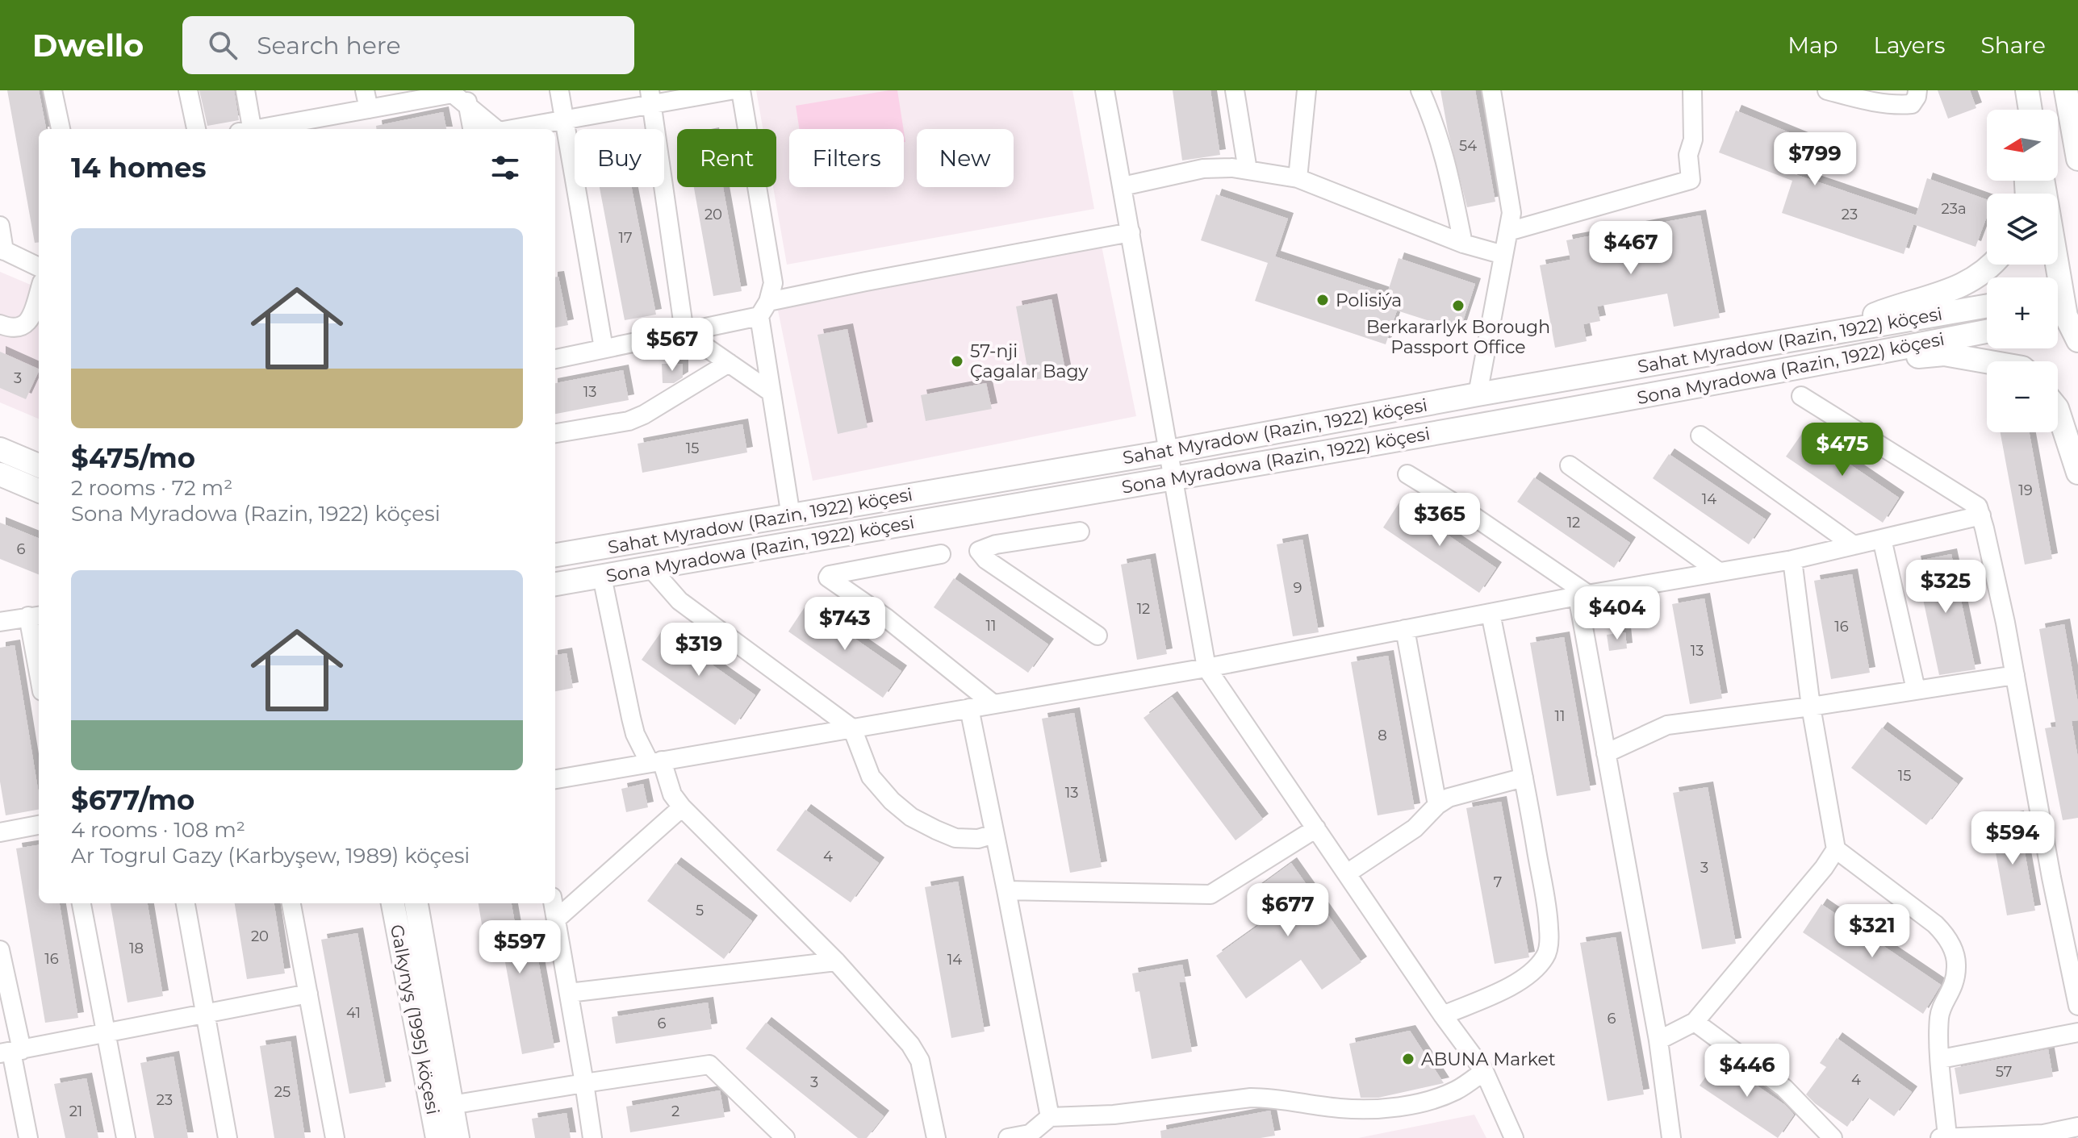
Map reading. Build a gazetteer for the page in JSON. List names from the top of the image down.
{
  "streets": {
    "main road": ["Sahat Myradow (Razin, 1922) köçesi", "Sona Myradowa (Razin, 1922) köçesi", "Galkynyş (1995) köçesi"]
  },
  "places": [
    "Polisiýa",
    "Berkararlyk Borough Passport Office",
    "57-nji Çagalar Bagy",
    "ABUNA Market"
  ],
  "house_numbers": [
    "54",
    "23a",
    "20",
    "23",
    "17",
    "3",
    "13",
    "15",
    "19",
    "14",
    "12",
    "6",
    "9",
    "12",
    "11",
    "16",
    "13",
    "11",
    "8",
    "15",
    "13",
    "4",
    "3",
    "7",
    "5",
    "20",
    "18",
    "16",
    "14",
    "41",
    "6",
    "6",
    "57",
    "4",
    "3",
    "25",
    "23",
    "21",
    "2"
  ],
  "north": "left",
  "page": {
    "header": "Dwello",
    "search": "Search here",
    "nav": ["Map", "Layers", "Share"],
    "map_buttons": ["+", "−"],
    "chip": [
      "Buy",
      "Rent",
      "Filters",
      "New"
    ],
    "heading": "14 homes",
    "price": [
      "$799",
      "$467",
      "$567",
      "$475",
      "$365",
      "$325",
      "$404",
      "$743",
      "$319",
      "$594",
      "$677",
      "$321",
      "$597",
      "$446"
    ],
    "list": [
      {
        "name": "$475/mo",
        "note": "2 rooms · 72 m² · Sona Myradowa (Razin, 1922) köçesi"
      },
      {
        "name": "$677/mo",
        "note": "4 rooms · 108 m² · Ar Togrul Gazy (Karbyşew, 1989) köçesi"
      }
    ]
  }
}
